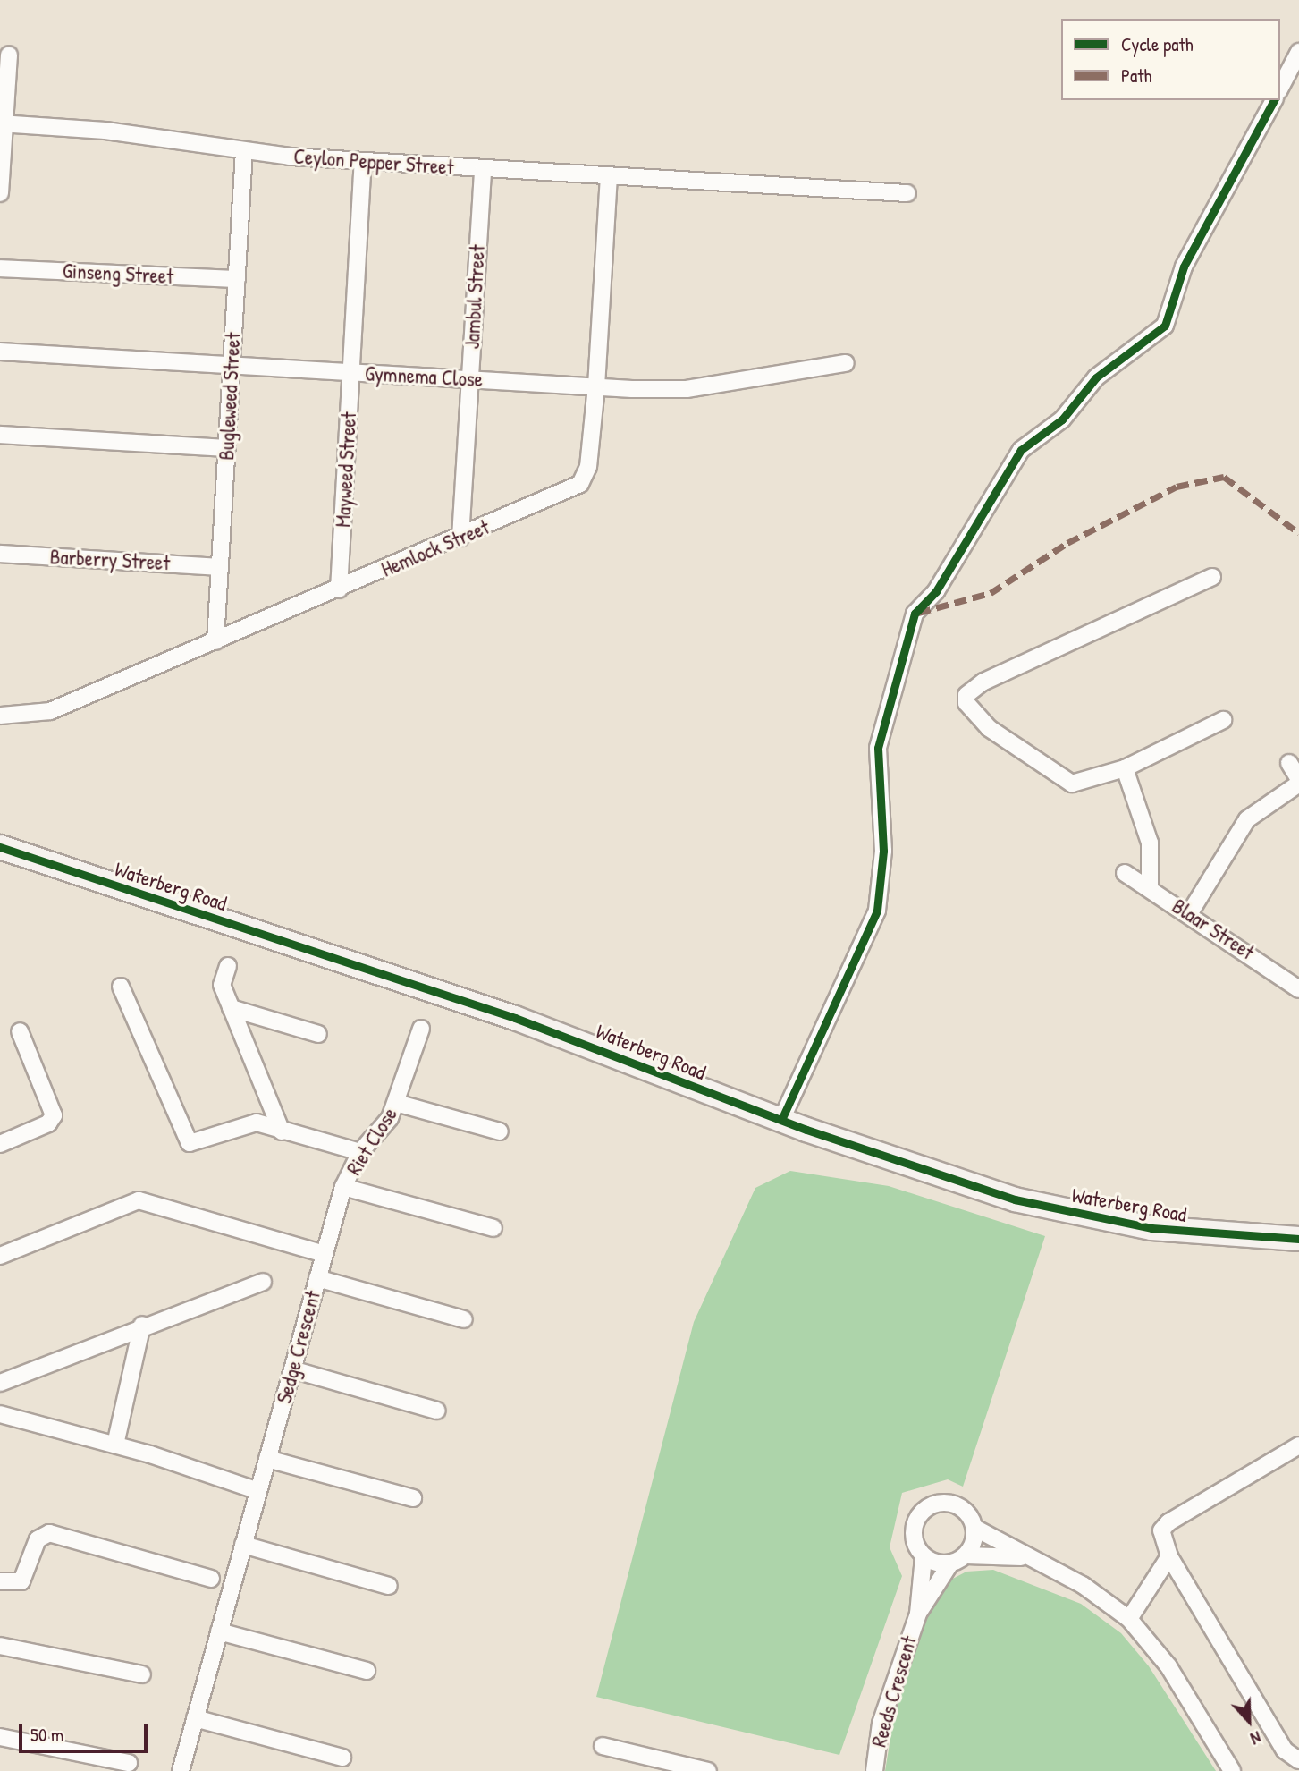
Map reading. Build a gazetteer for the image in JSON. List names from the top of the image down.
{
  "streets": {
    "street": [
      "Ceylon Pepper Street",
      "Ginseng Street",
      "Jambul Street",
      "Gymnema Close",
      "Bugleweed Street",
      "Mayweed Street",
      "Hemlock Street",
      "Barberry Street",
      "Waterberg Road",
      "Blaar Street",
      "Riet Close",
      "Sedge Crescent",
      "Reeds Crescent"
    ]
  },
  "crossings": [
    ["Ceylon Pepper Street", "Jambul Street"],
    ["Ceylon Pepper Street", "Bugleweed Street"],
    ["Ceylon Pepper Street", "Mayweed Street"],
    ["Ceylon Pepper Street", "Hemlock Street"],
    ["Ginseng Street", "Bugleweed Street"],
    ["Jambul Street", "Gymnema Close"],
    ["Jambul Street", "Hemlock Street"],
    ["Gymnema Close", "Bugleweed Street"],
    ["Gymnema Close", "Mayweed Street"],
    ["Gymnema Close", "Hemlock Street"],
    ["Bugleweed Street", "Hemlock Street"],
    ["Bugleweed Street", "Barberry Street"],
    ["Mayweed Street", "Hemlock Street"],
    ["Riet Close", "Sedge Crescent"]
  ],
  "legend": ["Cycle path", "Path"],
  "scale_bar": "50 m",
  "north": "bottom"
}
